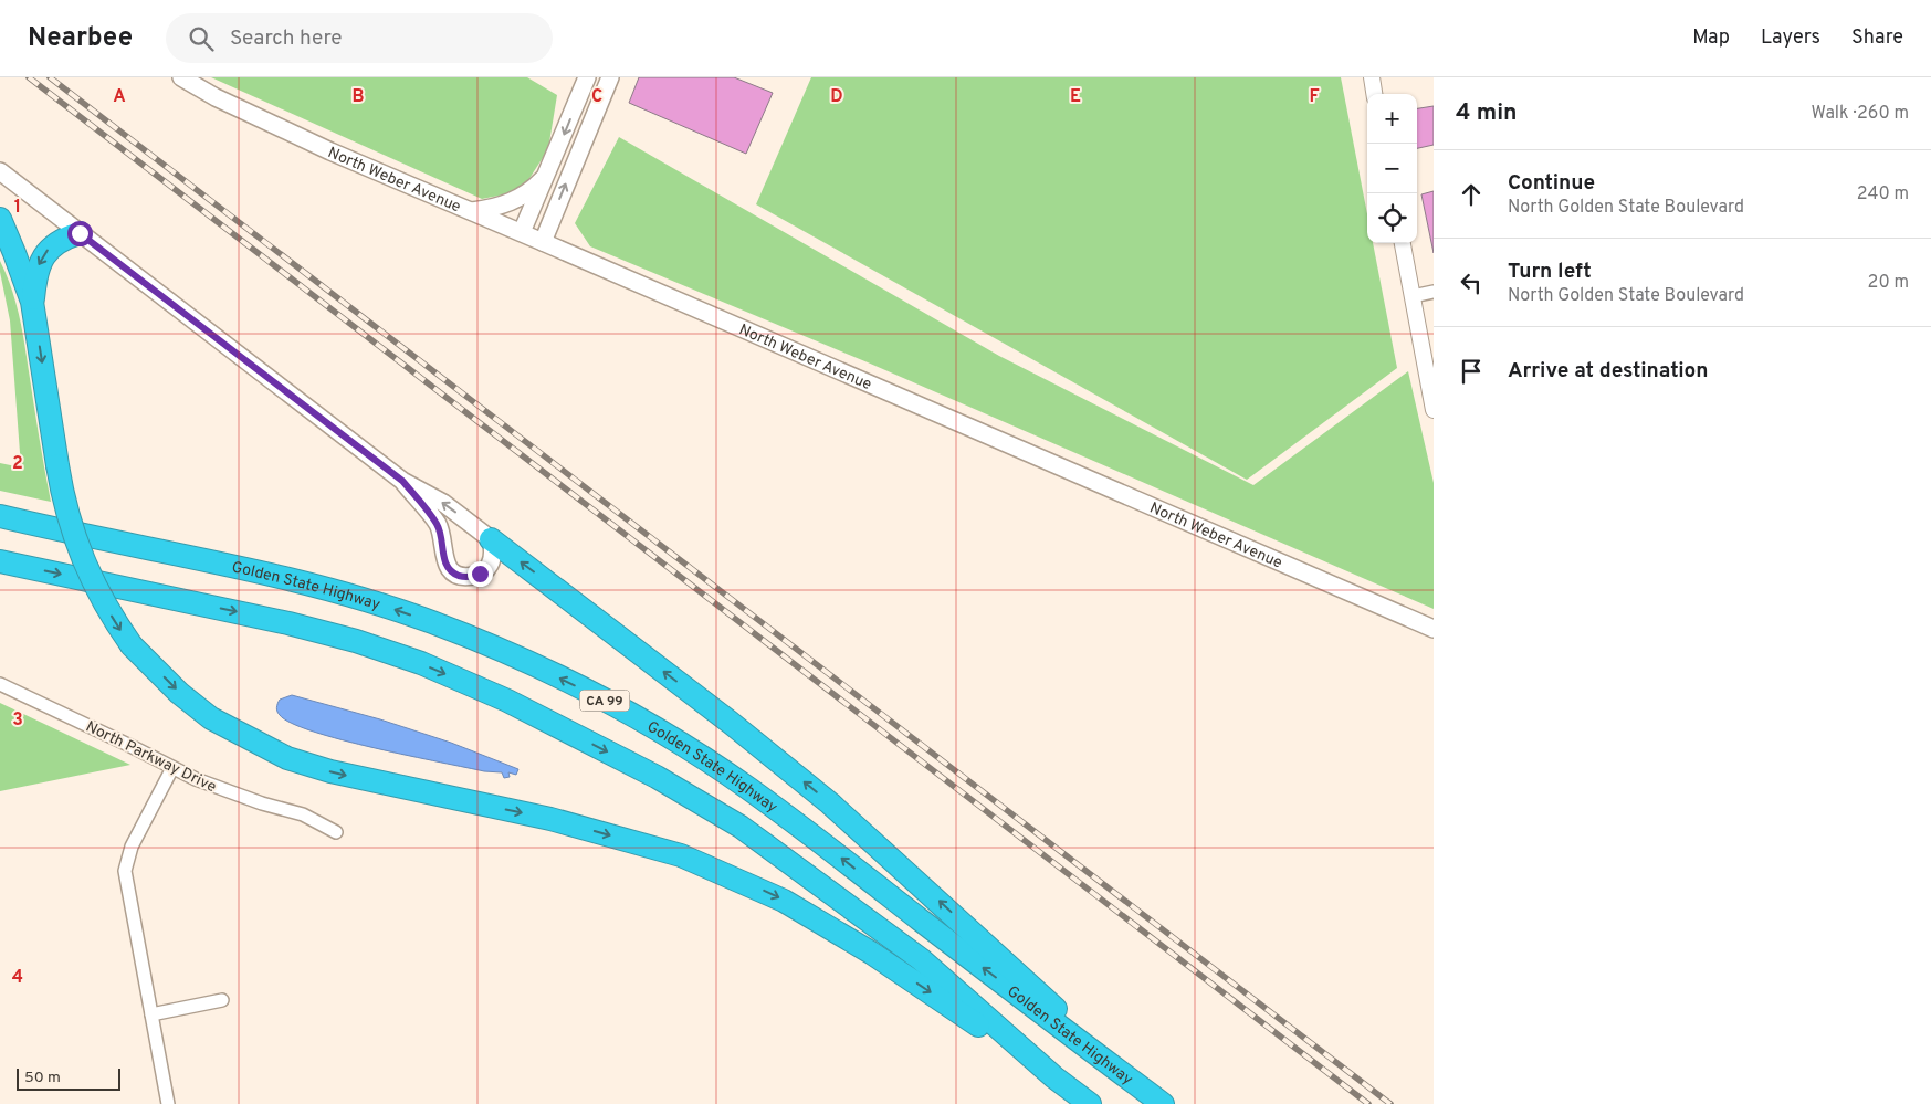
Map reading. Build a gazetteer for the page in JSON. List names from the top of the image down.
{
  "streets": {
    "highway": ["Golden State Highway", "CA 99"],
    "main road": ["North Weber Avenue"],
    "street": ["North Parkway Drive"]
  },
  "scale_bar": "50 m",
  "page": {
    "header": "Nearbee",
    "search": "Search here",
    "nav": ["Map", "Layers", "Share"],
    "heading": ["4 min", "Walk · 260 m"],
    "map_buttons": ["+", "−"],
    "list": [
      ["Continue", "North Golden State Boulevard", "240 m"],
      ["Turn left", "North Golden State Boulevard", "20 m"],
      "Arrive at destination"
    ],
    "scale": "50 m"
  },
  "grid": {
    "columns": [
      "A",
      "B",
      "C",
      "D",
      "E",
      "F"
    ],
    "rows": [
      "1",
      "2",
      "3",
      "4"
    ]
  }
}
